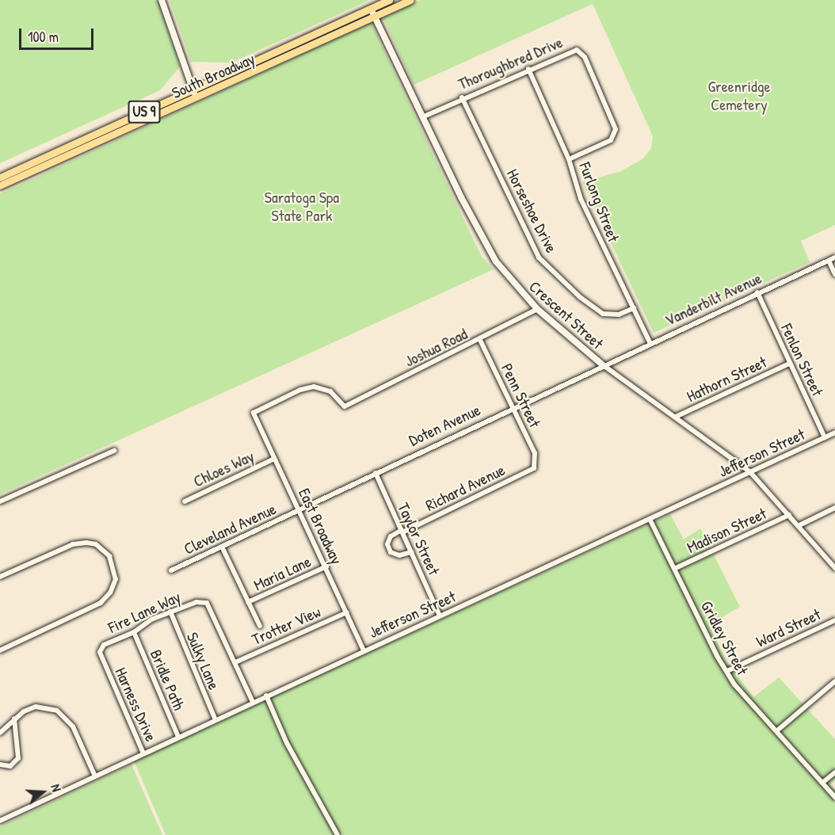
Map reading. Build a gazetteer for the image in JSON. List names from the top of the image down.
{
  "streets": {
    "main road": ["South Broadway", "US 9"],
    "street": [
      "Thoroughbred Drive",
      "Furlong Street",
      "Horseshoe Drive",
      "Vanderbilt Avenue",
      "Crescent Street",
      "Joshua Road",
      "Fenlon Street",
      "Hathorn Street",
      "Penn Street",
      "Doten Avenue",
      "Jefferson Street",
      "Chloes Way",
      "Richard Avenue",
      "East Broadway",
      "Cleveland Avenue",
      "Madison Street",
      "Taylor Street",
      "Maria Lane",
      "Fire Lane Way",
      "Trotter View",
      "Ward Street",
      "Gridley Street",
      "Sulky Lane",
      "Bridle Path",
      "Harness Drive"
    ]
  },
  "crossings": [
    ["Thoroughbred Drive", "Furlong Street"],
    ["Thoroughbred Drive", "Horseshoe Drive"],
    ["Thoroughbred Drive", "Crescent Street"],
    ["South Broadway", "Crescent Street"],
    ["Furlong Street", "Horseshoe Drive"],
    ["Furlong Street", "Vanderbilt Avenue"],
    ["Vanderbilt Avenue", "Crescent Street"],
    ["Vanderbilt Avenue", "Fenlon Street"],
    ["Vanderbilt Avenue", "Doten Avenue"],
    ["Crescent Street", "Joshua Road"],
    ["Crescent Street", "Hathorn Street"],
    ["Crescent Street", "Doten Avenue"],
    ["Crescent Street", "Jefferson Street"],
    ["Crescent Street", "Madison Street"],
    ["Joshua Road", "Penn Street"],
    ["Joshua Road", "East Broadway"],
    ["Fenlon Street", "Hathorn Street"],
    ["Fenlon Street", "Jefferson Street"],
    ["Penn Street", "Doten Avenue"],
    ["Penn Street", "Richard Avenue"],
    ["Doten Avenue", "East Broadway"],
    ["Doten Avenue", "Cleveland Avenue"],
    ["Doten Avenue", "Taylor Street"],
    ["Jefferson Street", "East Broadway"],
    ["Jefferson Street", "Taylor Street"],
    ["Jefferson Street", "Gridley Street"],
    ["Jefferson Street", "Sulky Lane"],
    ["Jefferson Street", "Bridle Path"],
    ["Jefferson Street", "Harness Drive"],
    ["Chloes Way", "East Broadway"],
    ["Richard Avenue", "Taylor Street"],
    ["East Broadway", "Cleveland Avenue"],
    ["East Broadway", "Maria Lane"],
    ["East Broadway", "Trotter View"],
    ["Madison Street", "Gridley Street"],
    ["Fire Lane Way", "Trotter View"],
    ["Fire Lane Way", "Sulky Lane"],
    ["Fire Lane Way", "Bridle Path"],
    ["Fire Lane Way", "Harness Drive"],
    ["Ward Street", "Gridley Street"]
  ],
  "parks": ["Greenridge Cemetery", "Saratoga Spa State Park"],
  "scale_bar": "100 m",
  "north": "right"
}
